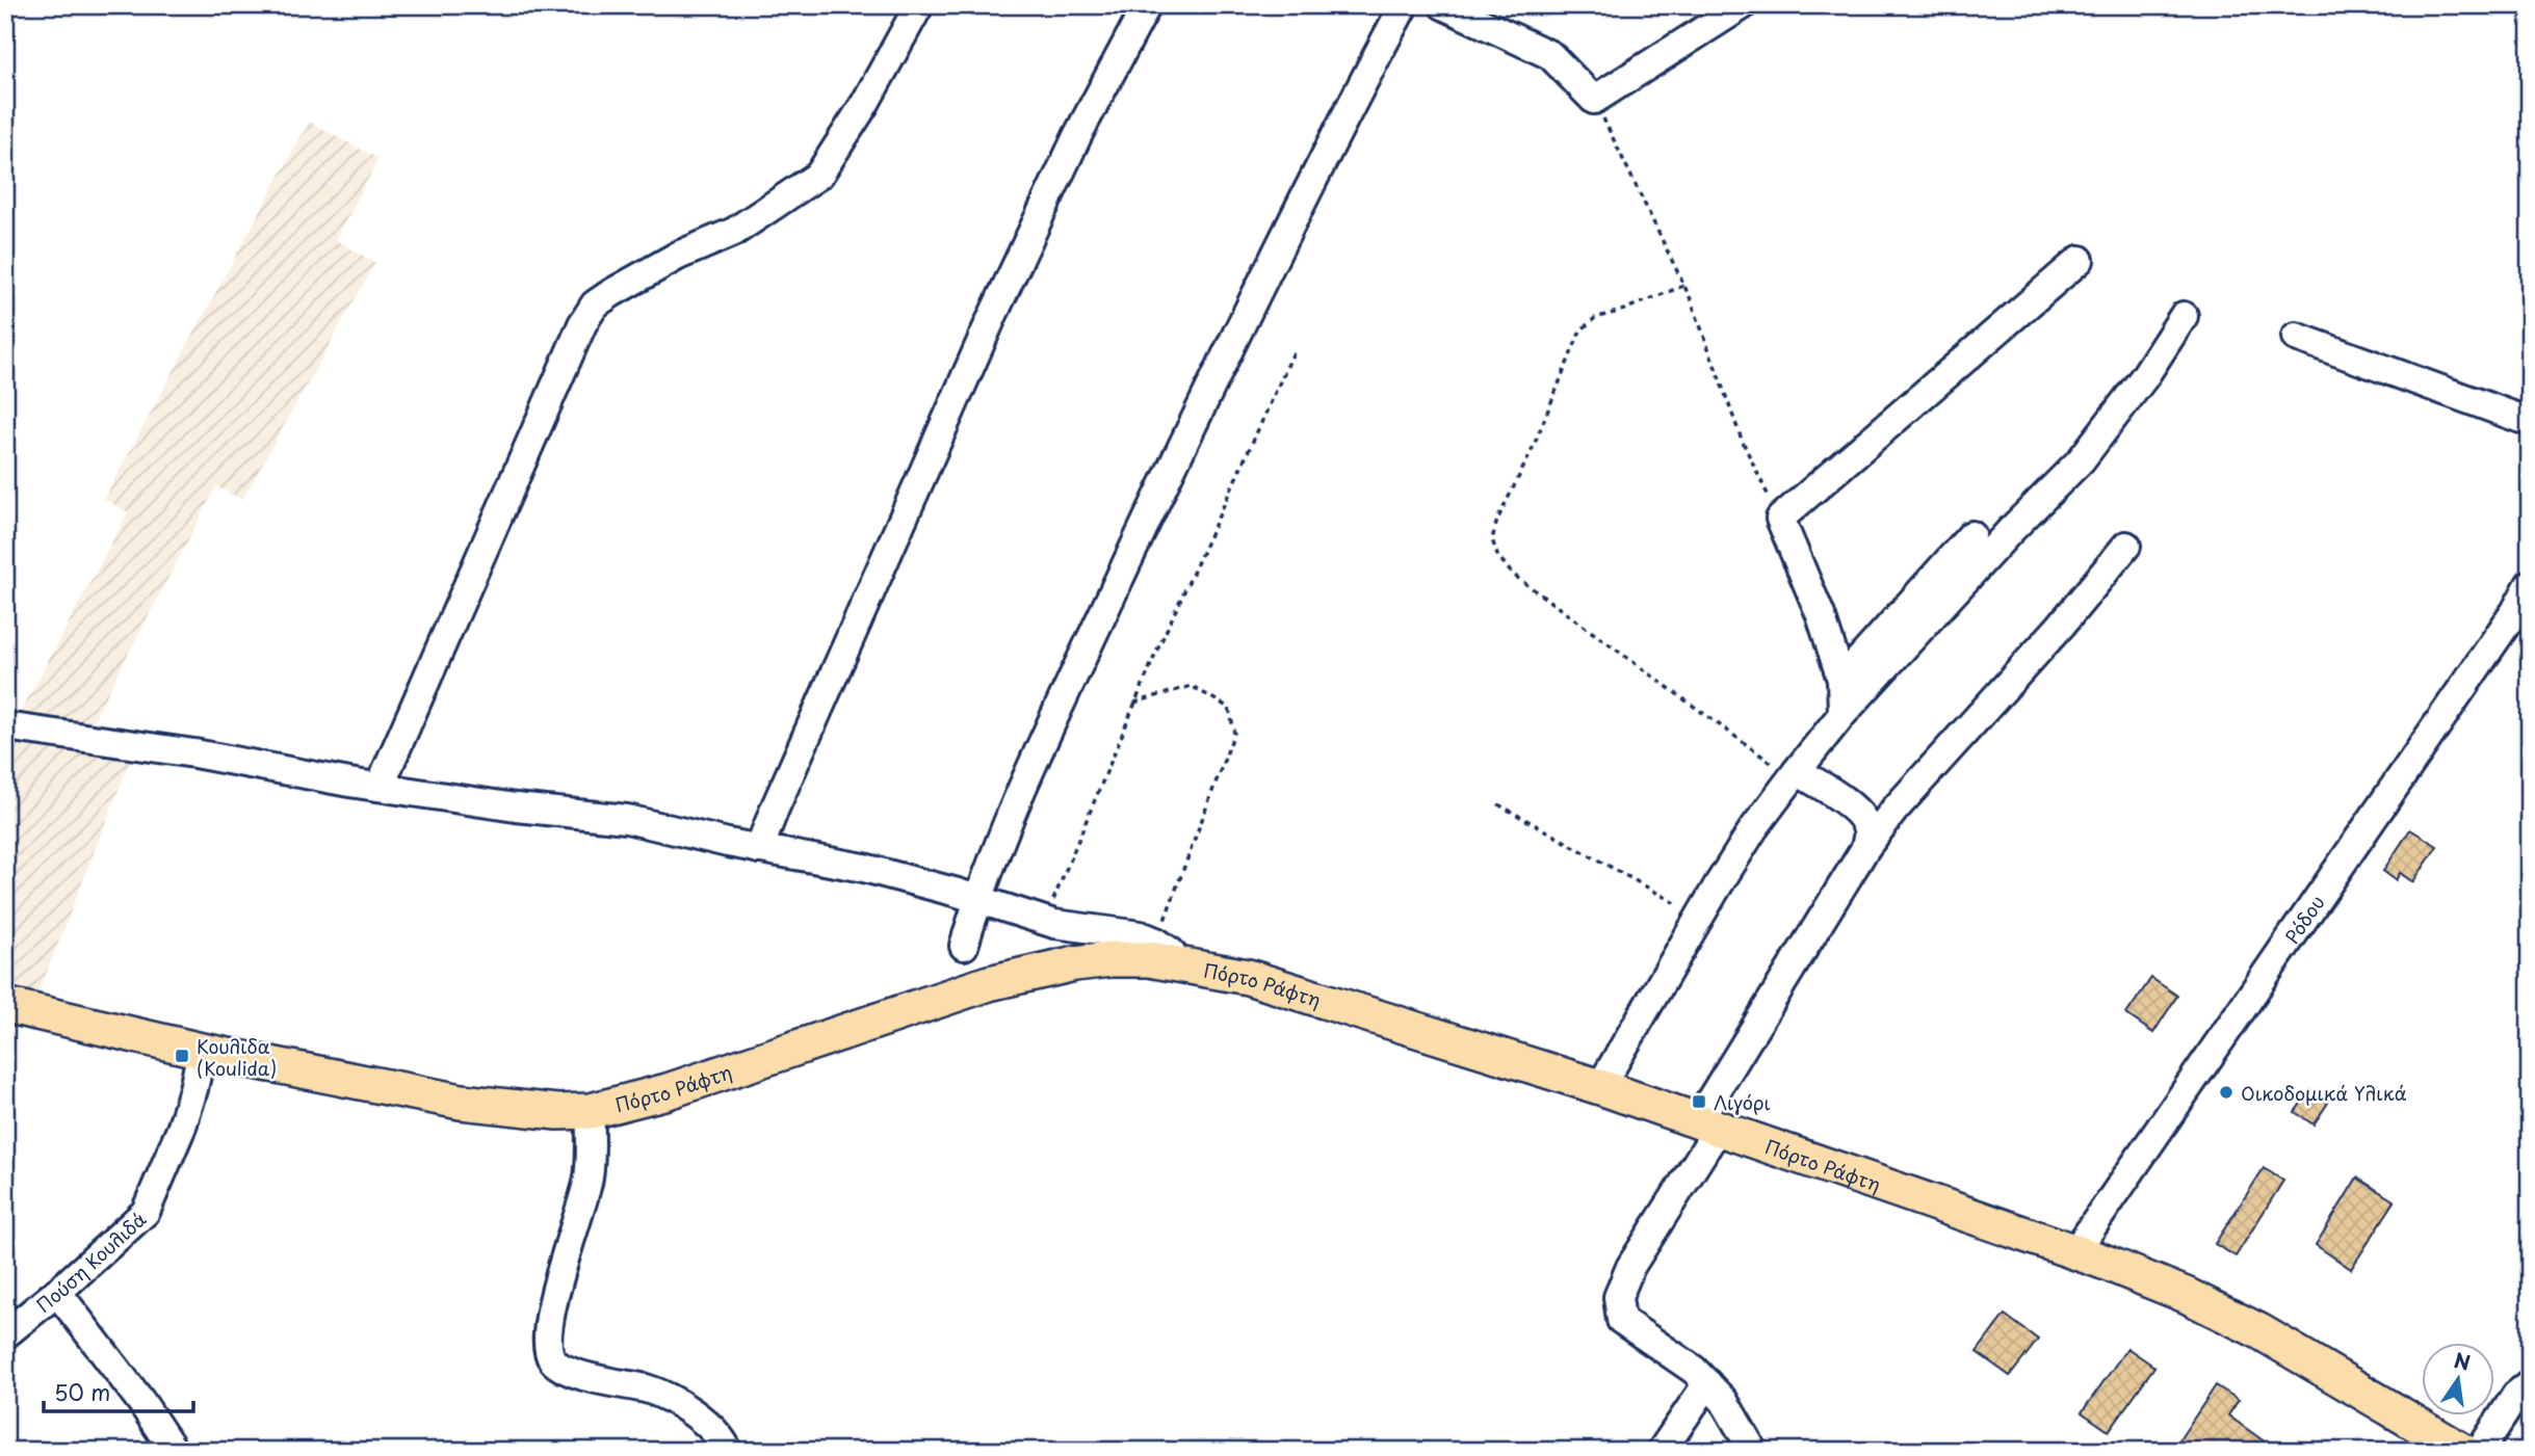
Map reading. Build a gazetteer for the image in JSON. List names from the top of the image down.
{
  "streets": {
    "main road": ["Πόρτο Ράφτη"],
    "street": ["Ρόδου", "Πούση Κουλιδά"]
  },
  "crossings": [
    ["Ρόδου", "Πόρτο Ράφτη"],
    ["Πόρτο Ράφτη", "Πούση Κουλιδά"]
  ],
  "places": {
    "transit": ["Κουλιδα (Koulida)", "Λιγόρι"],
    "other": ["Οικοδομικά Υλικά"]
  },
  "scale_bar": "50 m",
  "north": "top"
}
